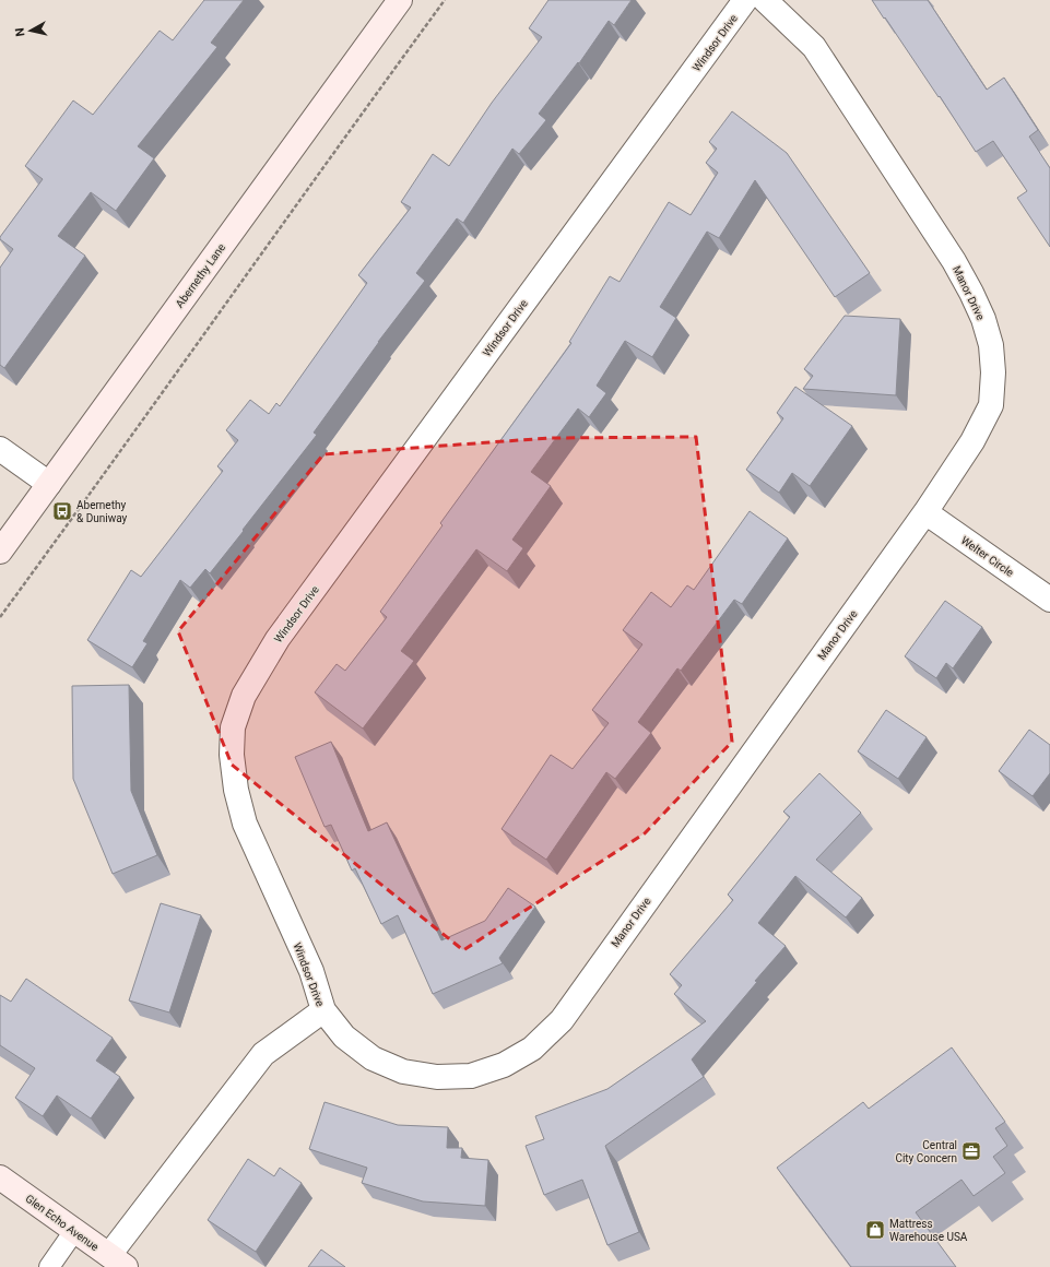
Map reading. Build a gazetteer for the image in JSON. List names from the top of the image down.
{
  "streets": {
    "street": [
      "Windsor Drive",
      "Abernethy Lane",
      "Manor Drive",
      "Welter Circle",
      "Glen Echo Avenue"
    ]
  },
  "crossings": [
    ["Windsor Drive", "Manor Drive"],
    ["Windsor Drive", "Glen Echo Avenue"],
    ["Manor Drive", "Welter Circle"]
  ],
  "places": {
    "bus stop": ["Abernethy & Duniway"],
    "office": ["Central City Concern"],
    "shop": ["Mattress Warehouse USA"]
  },
  "north": "left"
}
